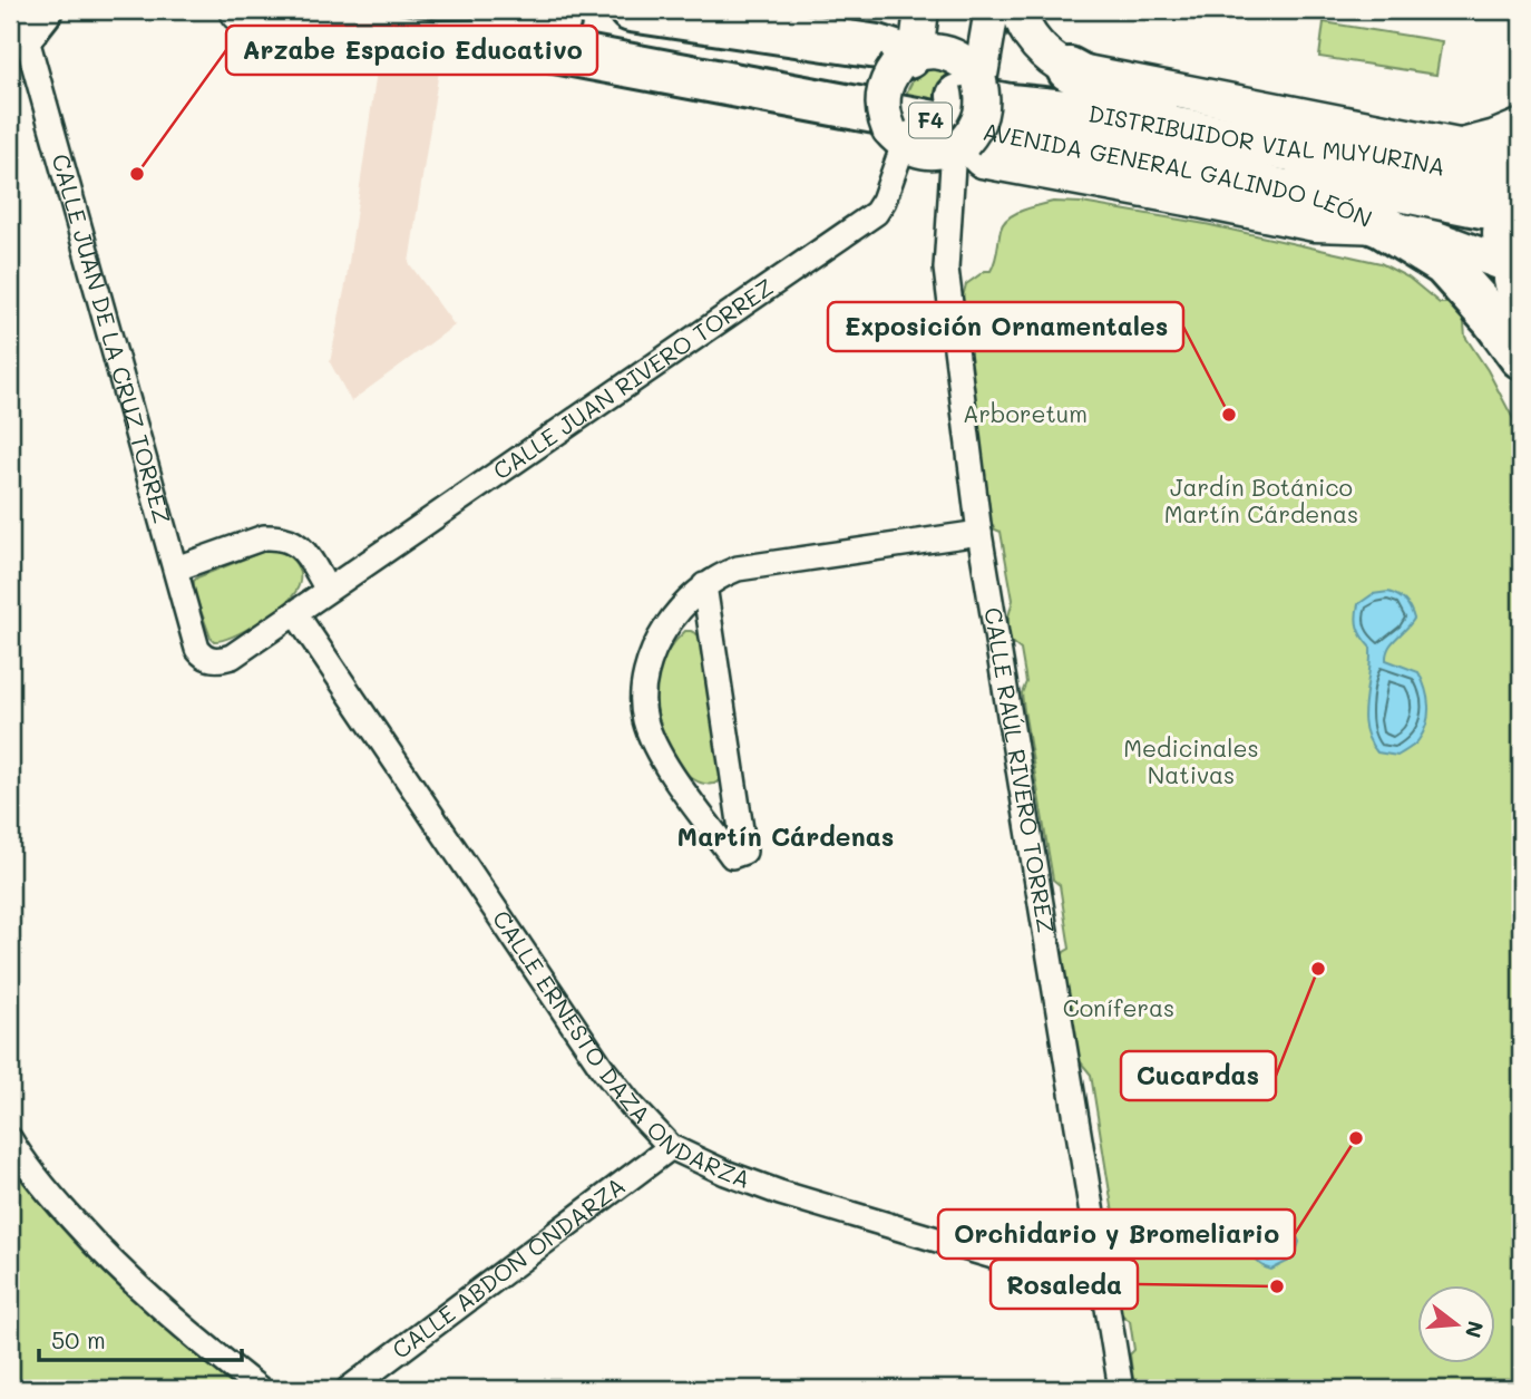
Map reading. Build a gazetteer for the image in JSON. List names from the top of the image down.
{
  "streets": {
    "highway": ["F4", "DISTRIBUIDOR VIAL MUYURINA", "AVENIDA GENERAL GALINDO LEÓN"],
    "street": [
      "CALLE JUAN DE LA CRUZ TORREZ",
      "CALLE JUAN RIVERO TORREZ",
      "CALLE RAÚL RIVERO TORREZ",
      "CALLE ERNESTO DAZA ONDARZA",
      "CALLE ABDON ONDARZA"
    ]
  },
  "crossings": [
    ["F4", "AVENIDA GENERAL GALINDO LEÓN"],
    ["DISTRIBUIDOR VIAL MUYURINA", "AVENIDA GENERAL GALINDO LEÓN"],
    ["DISTRIBUIDOR VIAL MUYURINA", "CALLE JUAN RIVERO TORREZ"],
    ["DISTRIBUIDOR VIAL MUYURINA", "CALLE RAÚL RIVERO TORREZ"],
    ["AVENIDA GENERAL GALINDO LEÓN", "CALLE JUAN RIVERO TORREZ"],
    ["AVENIDA GENERAL GALINDO LEÓN", "CALLE RAÚL RIVERO TORREZ"],
    ["CALLE JUAN DE LA CRUZ TORREZ", "CALLE JUAN RIVERO TORREZ"],
    ["CALLE JUAN RIVERO TORREZ", "CALLE RAÚL RIVERO TORREZ"],
    ["CALLE JUAN RIVERO TORREZ", "CALLE ERNESTO DAZA ONDARZA"],
    ["CALLE RAÚL RIVERO TORREZ", "CALLE ERNESTO DAZA ONDARZA"],
    ["CALLE ERNESTO DAZA ONDARZA", "CALLE ABDON ONDARZA"]
  ],
  "districts": ["Martín Cárdenas"],
  "parks": [
    "Arboretum",
    "Jardín Botánico Martín Cárdenas",
    "Medicinales Nativas",
    "Coníferas"
  ],
  "places": [
    "Arzabe Espacio Educativo",
    "Exposición Ornamentales",
    "Cucardas",
    "Orchidario y Bromeliario",
    "Rosaleda"
  ],
  "scale_bar": "50 m",
  "north": "right"
}
